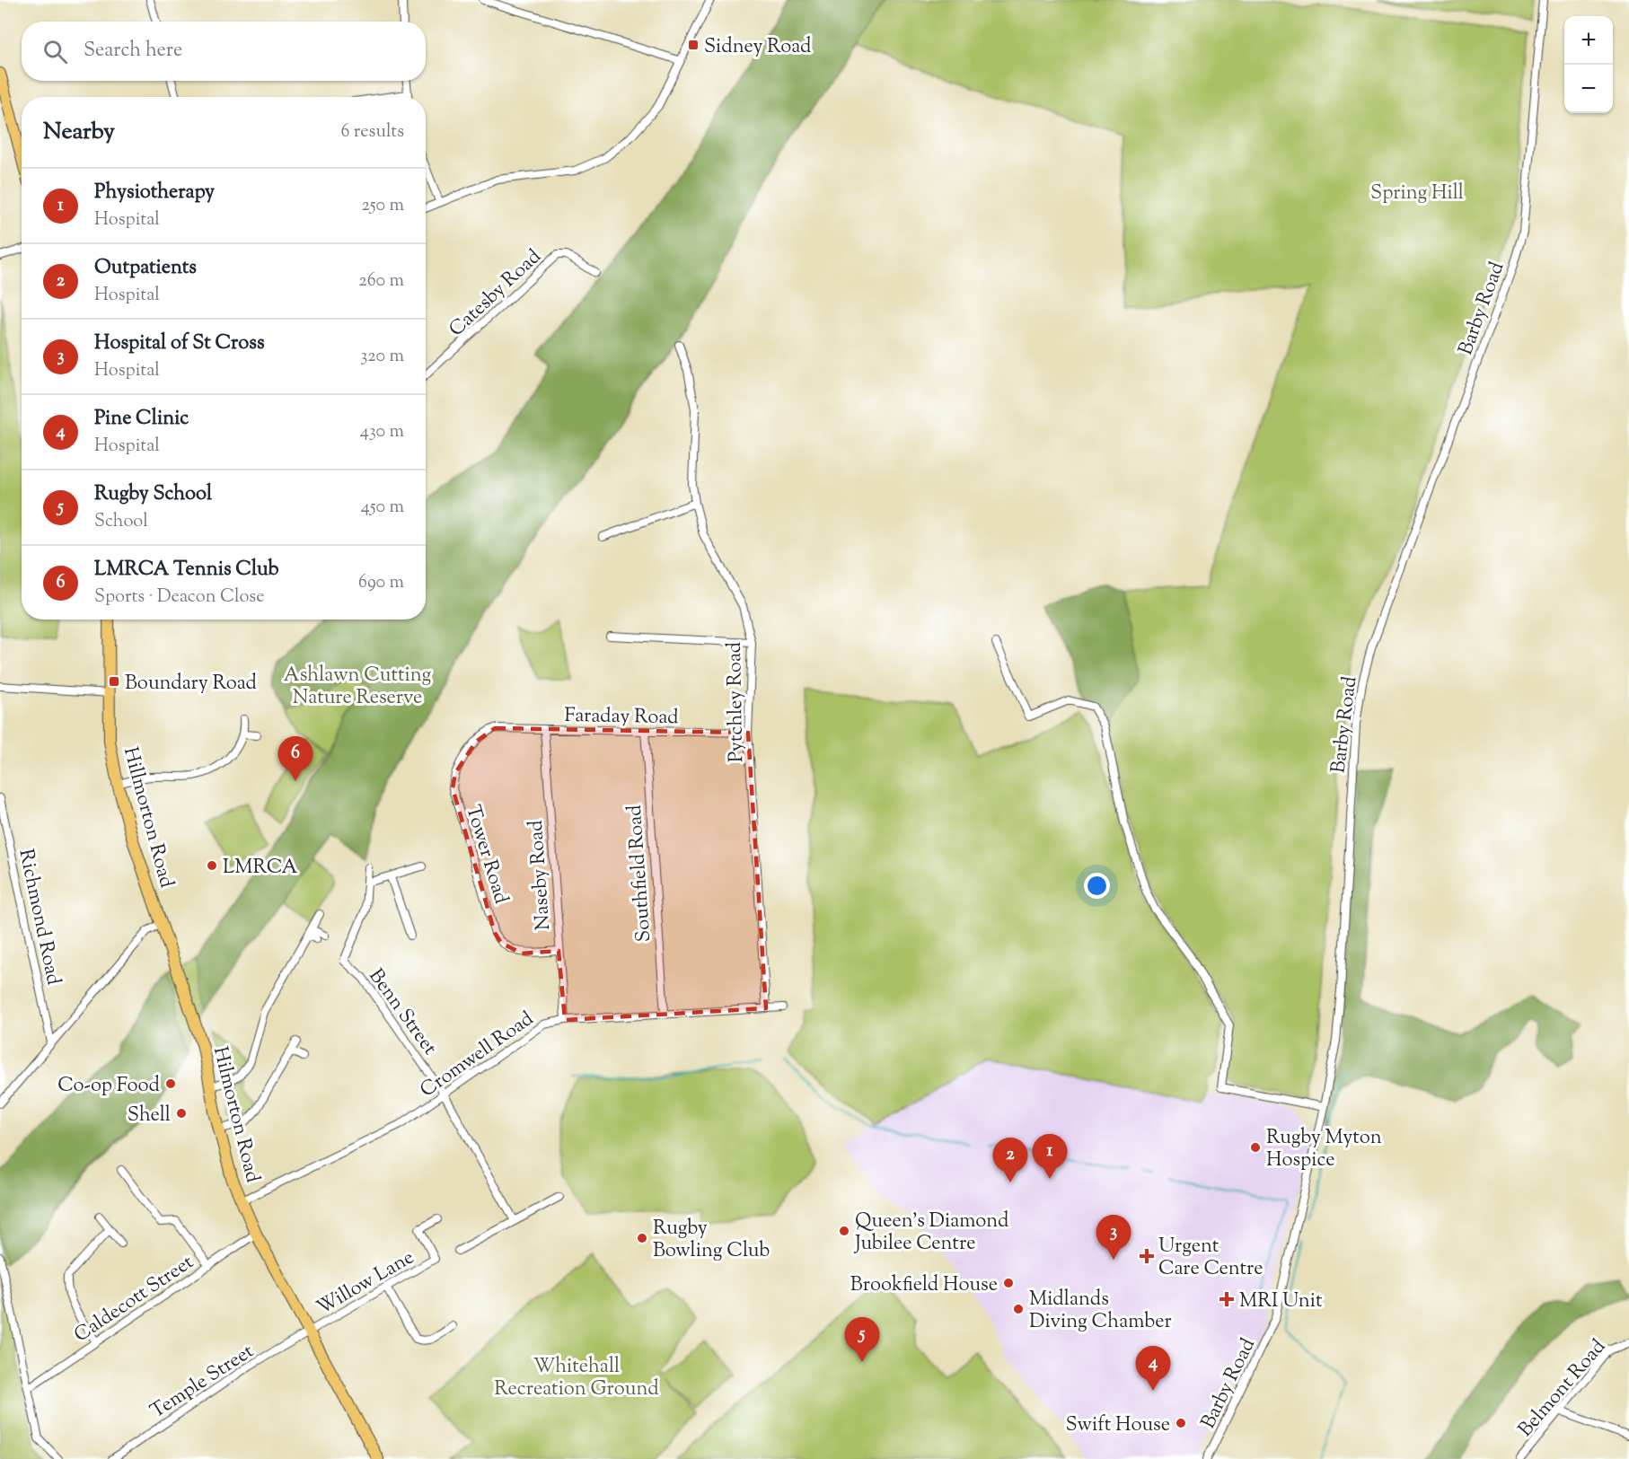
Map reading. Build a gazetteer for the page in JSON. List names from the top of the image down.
{
  "streets": {
    "highway": ["Hillmorton Road", "Hilmorton Road"],
    "street": [
      "Catesby Road",
      "Barby Road",
      "Pytchley Road",
      "Faraday Road",
      "Tower Road",
      "Southfield Road",
      "Naseby Road",
      "Richmond Road",
      "Benn Street",
      "Cromwell Road",
      "Willow Lane",
      "Caldecott Street",
      "Temple Street",
      "Belmont Road"
    ]
  },
  "crossings": [
    ["Pytchley Road", "Faraday Road"],
    ["Pytchley Road", "Cromwell Road"],
    ["Faraday Road", "Tower Road"],
    ["Faraday Road", "Southfield Road"],
    ["Faraday Road", "Naseby Road"],
    ["Hillmorton Road", "Hilmorton Road"],
    ["Tower Road", "Naseby Road"],
    ["Southfield Road", "Cromwell Road"],
    ["Naseby Road", "Cromwell Road"],
    ["Benn Street", "Cromwell Road"],
    ["Cromwell Road", "Hilmorton Road"],
    ["Hilmorton Road", "Willow Lane"],
    ["Hilmorton Road", "Caldecott Street"],
    ["Hilmorton Road", "Temple Street"],
    ["Willow Lane", "Temple Street"]
  ],
  "parks": ["Spring Hill", "Ashlawn Cutting Nature Reserve", "Whitehall Recreation Ground"],
  "places": {
    "transit": ["Sidney Road", "Boundary Road"],
    "other": [
      "LMRCA",
      "Co-op Food",
      "Shell",
      "Rugby Myton Hospice",
      "Queen's Diamond Jubilee Centre",
      "Rugby Bowling Club",
      "Brookfield House",
      "Midlands Diving Chamber",
      "Swift House"
    ],
    "health": ["Urgent Care Centre", "MRI Unit"]
  },
  "page": {
    "map_buttons": ["+", "−"],
    "search": "Search here",
    "heading": ["Nearby", "6 results"],
    "list": [
      {
        "mark": "1",
        "name": "Physiotherapy",
        "note": "Hospital",
        "value": "250 m"
      },
      {
        "mark": "2",
        "name": "Outpatients",
        "note": "Hospital",
        "value": "260 m"
      },
      {
        "mark": "3",
        "name": "Hospital of St Cross",
        "note": "Hospital",
        "value": "320 m"
      },
      {
        "mark": "4",
        "name": "Pine Clinic",
        "note": "Hospital",
        "value": "430 m"
      },
      {
        "mark": "5",
        "name": "Rugby School",
        "note": "School",
        "value": "450 m"
      },
      {
        "mark": "6",
        "name": "LMRCA Tennis Club",
        "note": "Sports · Deacon Close",
        "value": "690 m"
      }
    ],
    "pins": [
      "6",
      "1",
      "2",
      "3",
      "5",
      "4"
    ]
  }
}
